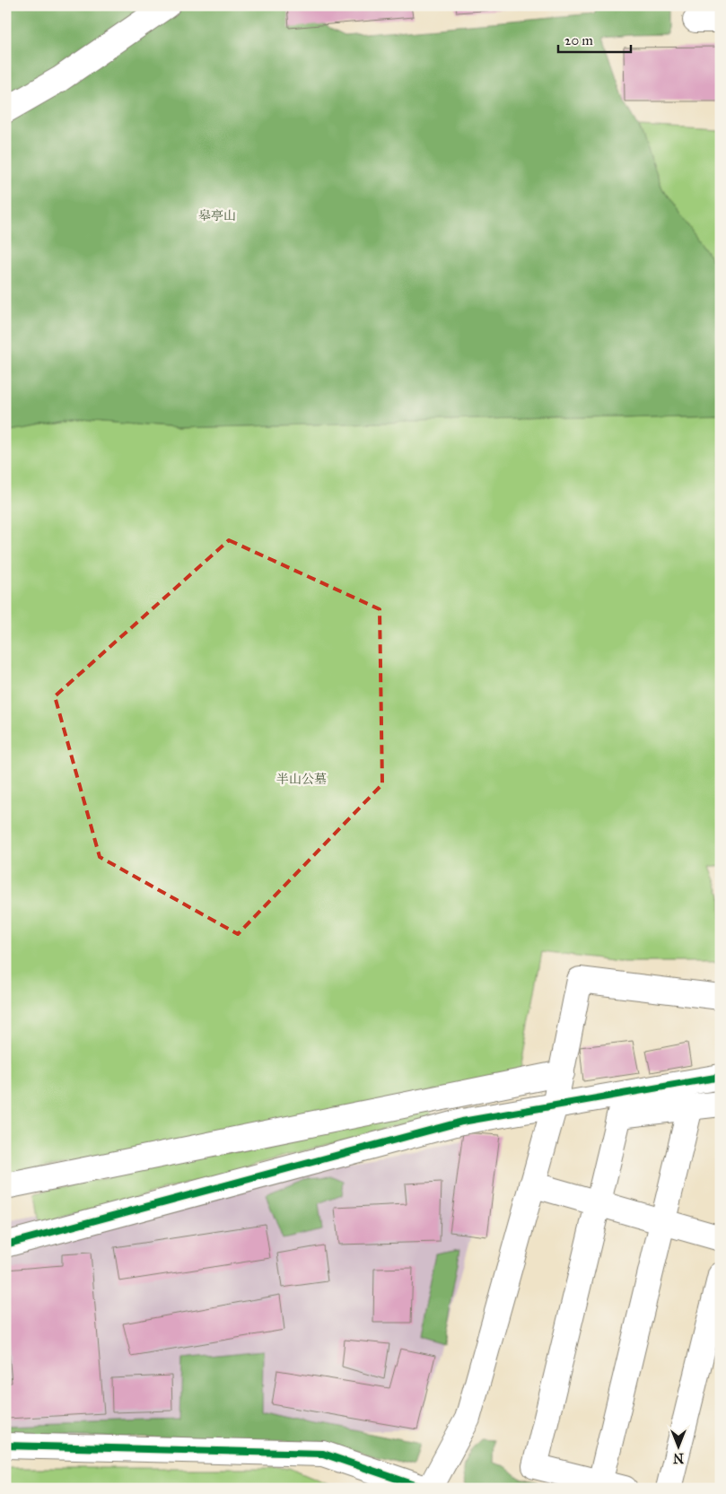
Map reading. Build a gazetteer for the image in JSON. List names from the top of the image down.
{
  "parks": ["皋亭山", "半山公墓"],
  "scale_bar": "20 m",
  "north": "bottom"
}
